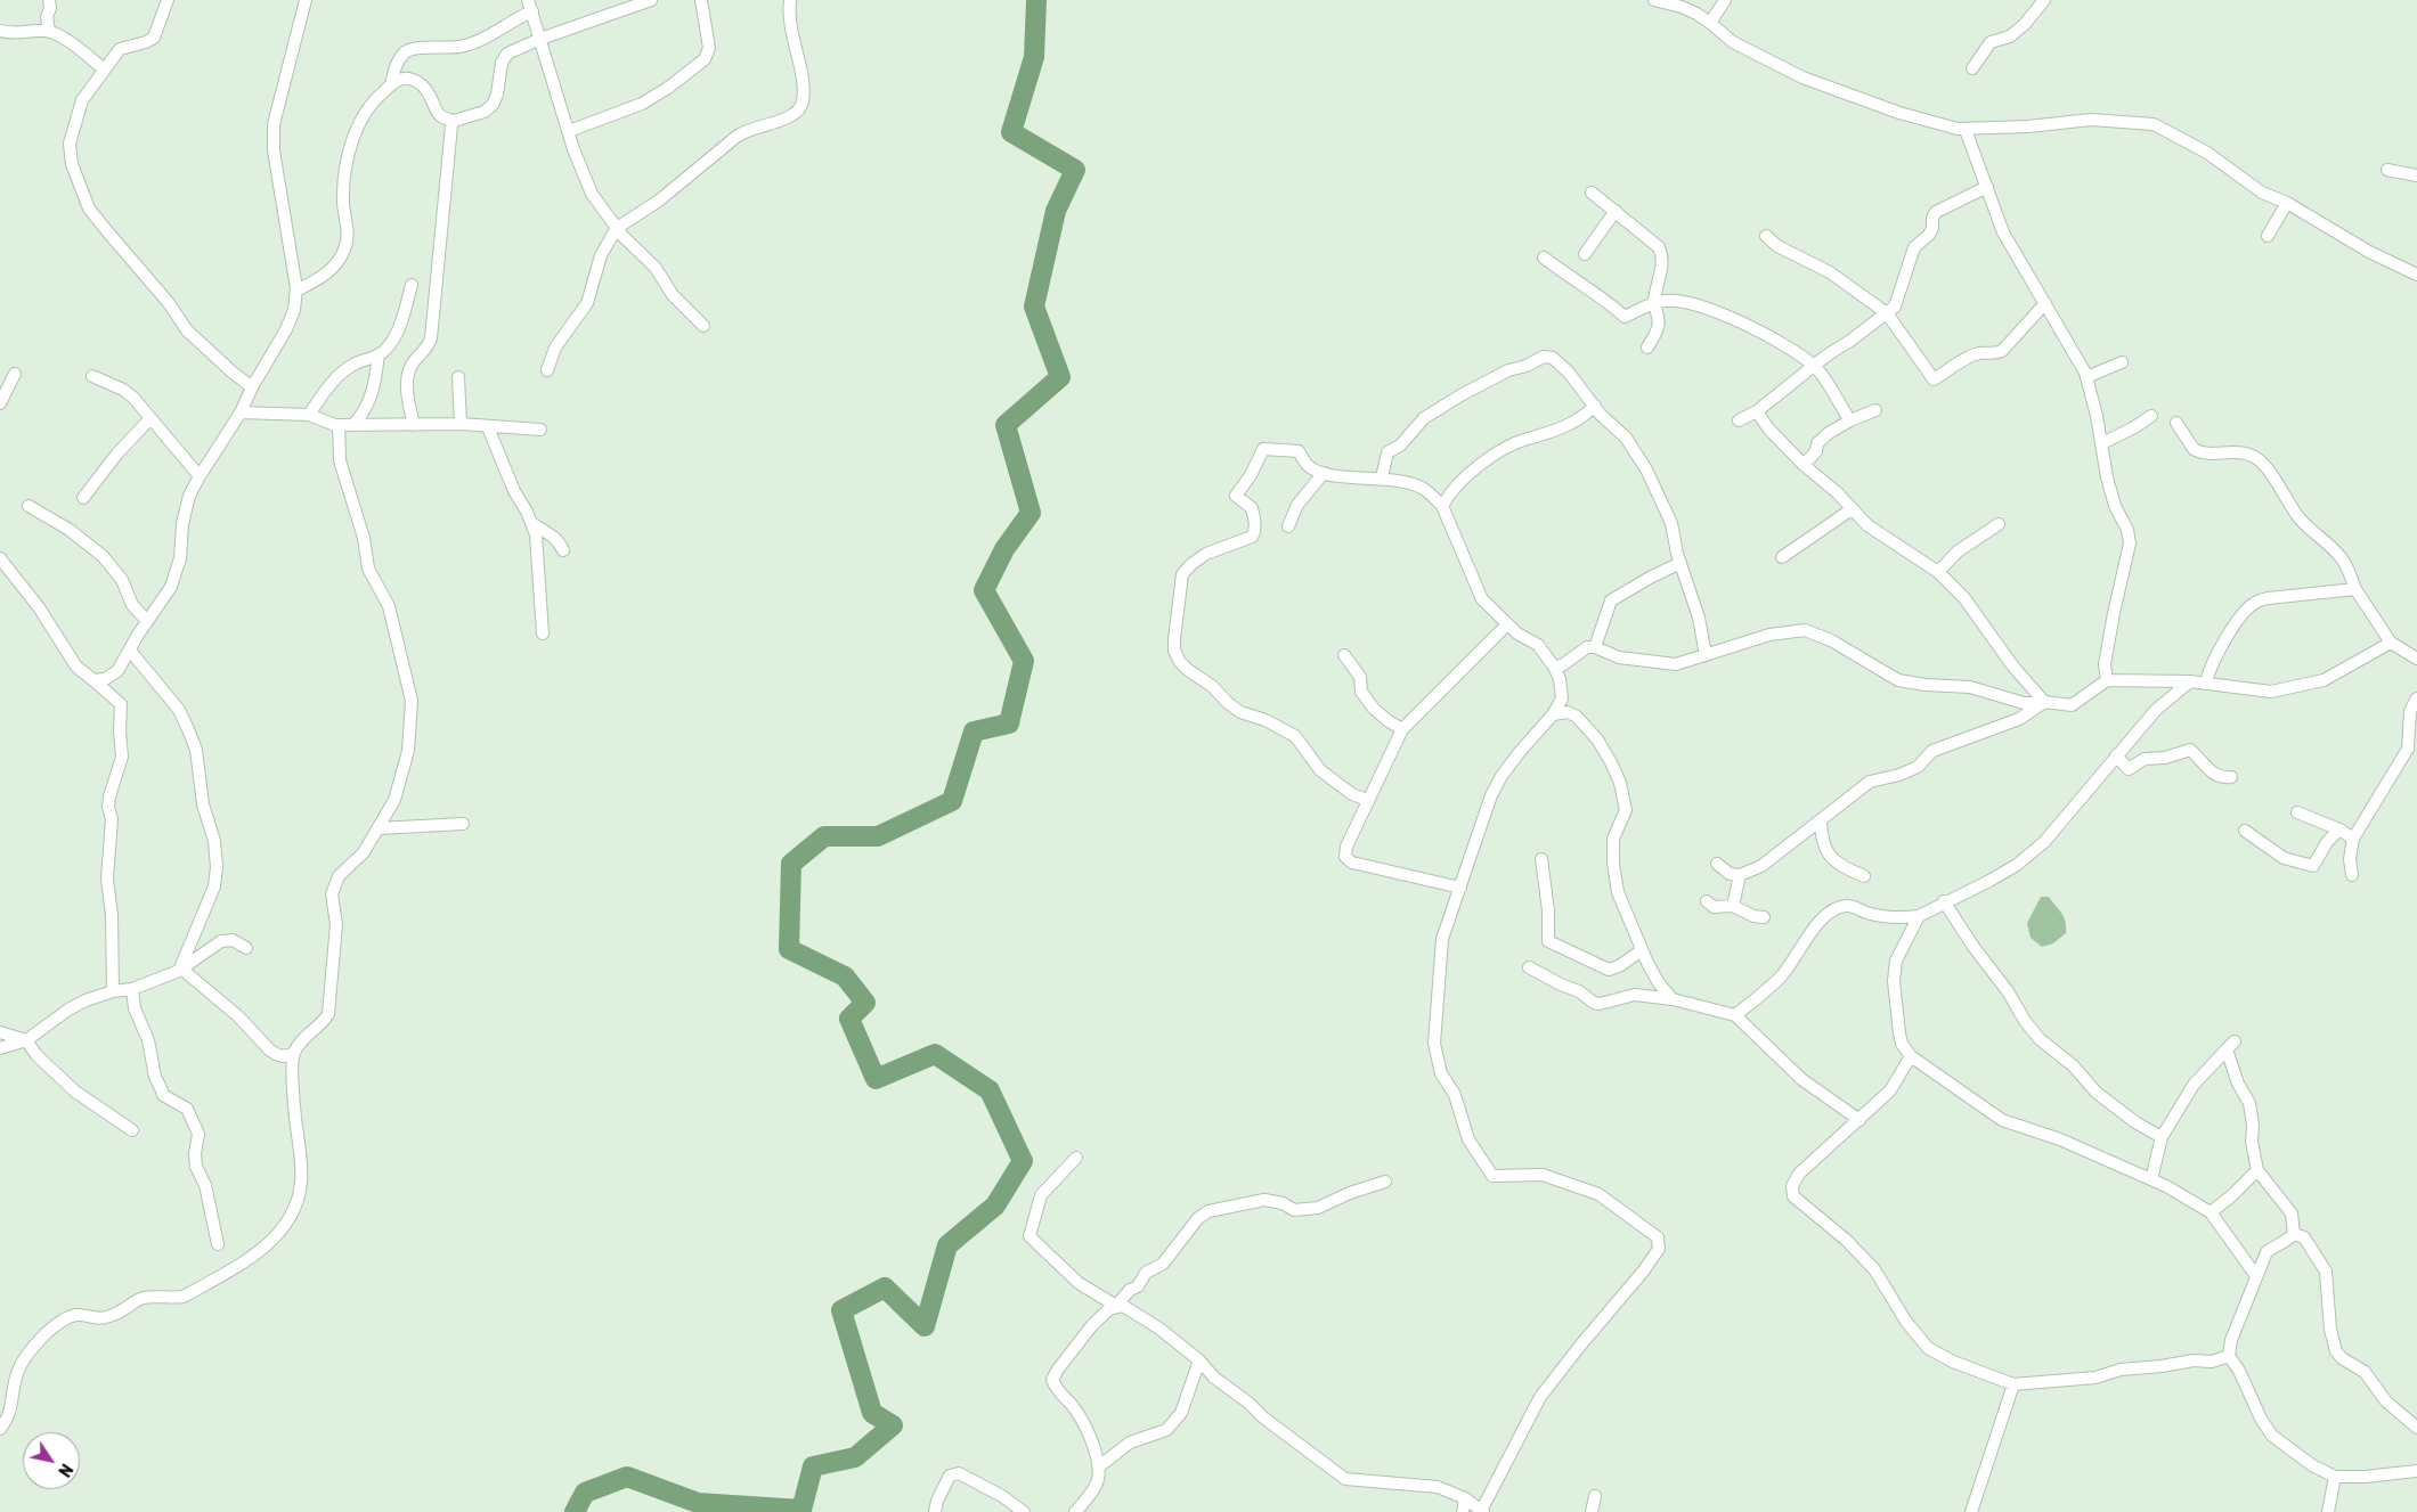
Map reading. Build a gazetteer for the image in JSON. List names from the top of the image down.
{
  "north": "bottom right"
}
